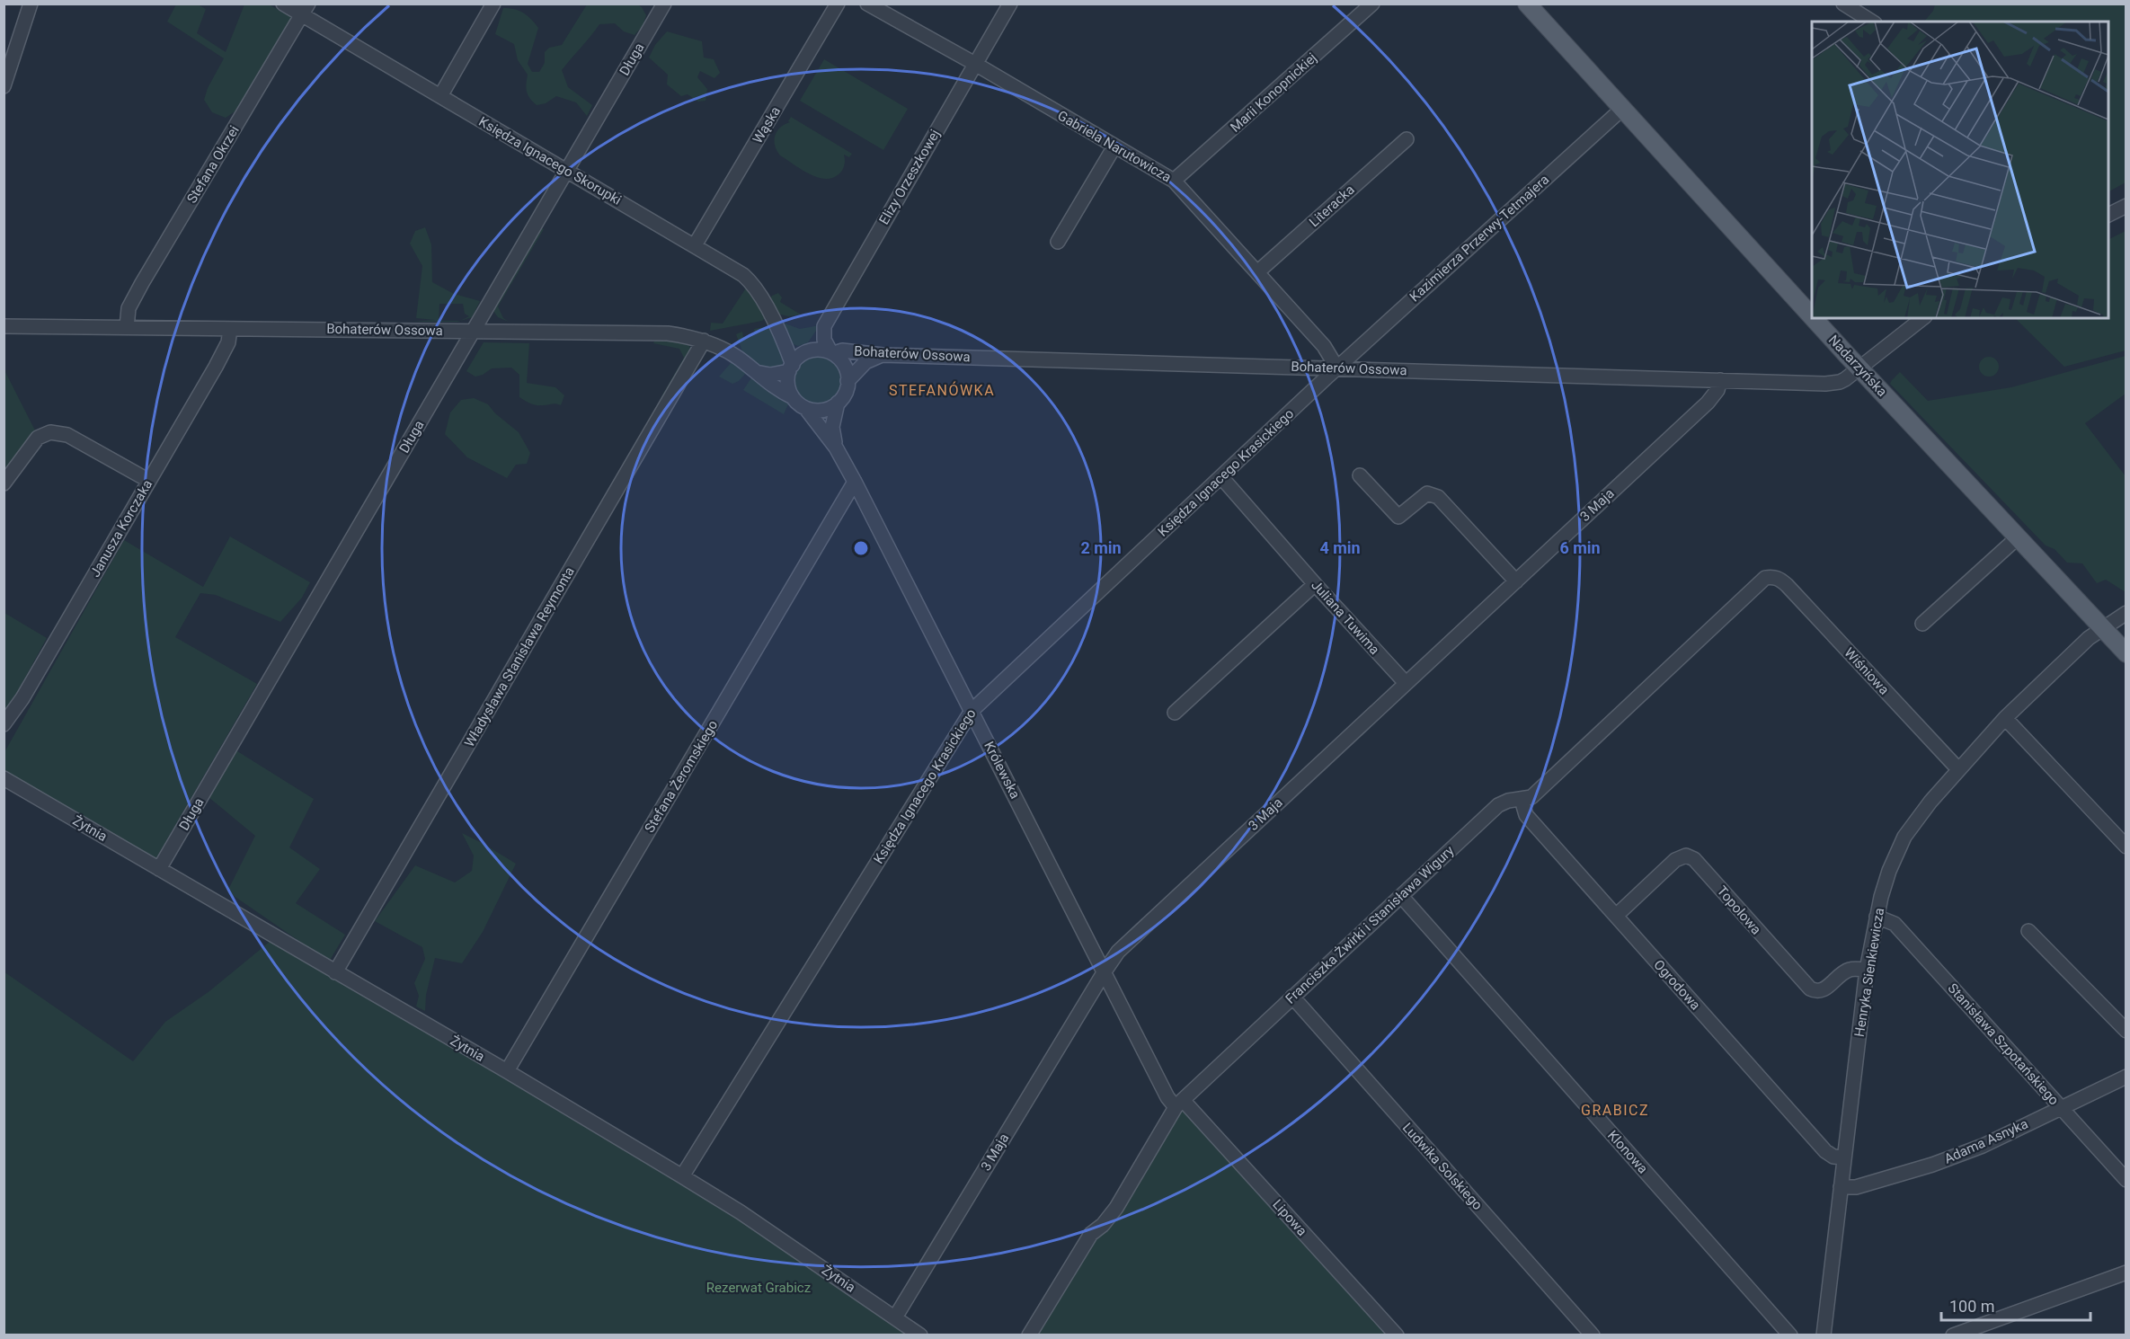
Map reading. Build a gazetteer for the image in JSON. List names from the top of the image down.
{
  "streets": {
    "main road": ["Nadarzyńska"],
    "street": [
      "Długa",
      "Marii Konopnickiej",
      "Wąska",
      "Gabriela Narutowicza",
      "Księdza Ignacego Skorupki",
      "Stefana Okrzei",
      "Elizy Orzeszkowej",
      "Literacka",
      "Kazimierza Przerwy-Tetmajera",
      "Bohaterów Ossowa",
      "Księdza Ignacego Krasickiego",
      "3 Maja",
      "Janusza Korczaka",
      "Juliana Tuwima",
      "Władysława Stanisława Reymonta",
      "Wiśniowa",
      "Królewska",
      "Stefana Żeromskiego",
      "Żytnia",
      "Topolowa",
      "Franciszka Żwirki i Stanisława Wigury",
      "Henryka Sienkiewicza",
      "Ogrodowa",
      "Stanisława Szpotańskiego",
      "Adama Asnyka",
      "Klonowa",
      "Ludwika Solskiego",
      "Lipowa"
    ]
  },
  "crossings": [
    ["Długa", "Księdza Ignacego Skorupki"],
    ["Długa", "Bohaterów Ossowa"],
    ["Długa", "Żytnia"],
    ["Marii Konopnickiej", "Gabriela Narutowicza"],
    ["Wąska", "Księdza Ignacego Skorupki"],
    ["Gabriela Narutowicza", "Elizy Orzeszkowej"],
    ["Gabriela Narutowicza", "Literacka"],
    ["Gabriela Narutowicza", "Kazimierza Przerwy-Tetmajera"],
    ["Gabriela Narutowicza", "Bohaterów Ossowa"],
    ["Gabriela Narutowicza", "Księdza Ignacego Krasickiego"],
    ["Księdza Ignacego Skorupki", "Stefana Okrzei"],
    ["Księdza Ignacego Skorupki", "Elizy Orzeszkowej"],
    ["Księdza Ignacego Skorupki", "Bohaterów Ossowa"],
    ["Księdza Ignacego Skorupki", "Królewska"],
    ["Stefana Okrzei", "Bohaterów Ossowa"],
    ["Elizy Orzeszkowej", "Bohaterów Ossowa"],
    ["Elizy Orzeszkowej", "Królewska"],
    ["Kazimierza Przerwy-Tetmajera", "Bohaterów Ossowa"],
    ["Kazimierza Przerwy-Tetmajera", "Nadarzyńska"],
    ["Kazimierza Przerwy-Tetmajera", "Księdza Ignacego Krasickiego"],
    ["Bohaterów Ossowa", "Nadarzyńska"],
    ["Bohaterów Ossowa", "Księdza Ignacego Krasickiego"],
    ["Bohaterów Ossowa", "3 Maja"],
    ["Bohaterów Ossowa", "Janusza Korczaka"],
    ["Bohaterów Ossowa", "Władysława Stanisława Reymonta"],
    ["Bohaterów Ossowa", "Królewska"],
    ["Nadarzyńska", "Henryka Sienkiewicza"],
    ["Księdza Ignacego Krasickiego", "Juliana Tuwima"],
    ["Księdza Ignacego Krasickiego", "Królewska"],
    ["Księdza Ignacego Krasickiego", "Żytnia"],
    ["3 Maja", "Juliana Tuwima"],
    ["3 Maja", "Królewska"],
    ["3 Maja", "Żytnia"],
    ["Władysława Stanisława Reymonta", "Żytnia"],
    ["Wiśniowa", "Franciszka Żwirki i Stanisława Wigury"],
    ["Wiśniowa", "Henryka Sienkiewicza"],
    ["Królewska", "Stefana Żeromskiego"],
    ["Królewska", "Franciszka Żwirki i Stanisława Wigury"],
    ["Królewska", "Lipowa"],
    ["Stefana Żeromskiego", "Żytnia"],
    ["Topolowa", "Henryka Sienkiewicza"],
    ["Topolowa", "Ogrodowa"],
    ["Franciszka Żwirki i Stanisława Wigury", "Ogrodowa"],
    ["Franciszka Żwirki i Stanisława Wigury", "Klonowa"],
    ["Franciszka Żwirki i Stanisława Wigury", "Ludwika Solskiego"],
    ["Franciszka Żwirki i Stanisława Wigury", "Lipowa"],
    ["Henryka Sienkiewicza", "Ogrodowa"],
    ["Henryka Sienkiewicza", "Stanisława Szpotańskiego"],
    ["Henryka Sienkiewicza", "Adama Asnyka"],
    ["Stanisława Szpotańskiego", "Adama Asnyka"]
  ],
  "districts": ["STEFANÓWKA", "GRABICZ"],
  "parks": ["Rezerwat Grabicz"],
  "scale_bar": "100 m",
  "rings": ["2 min", "4 min", "6 min"]
}
